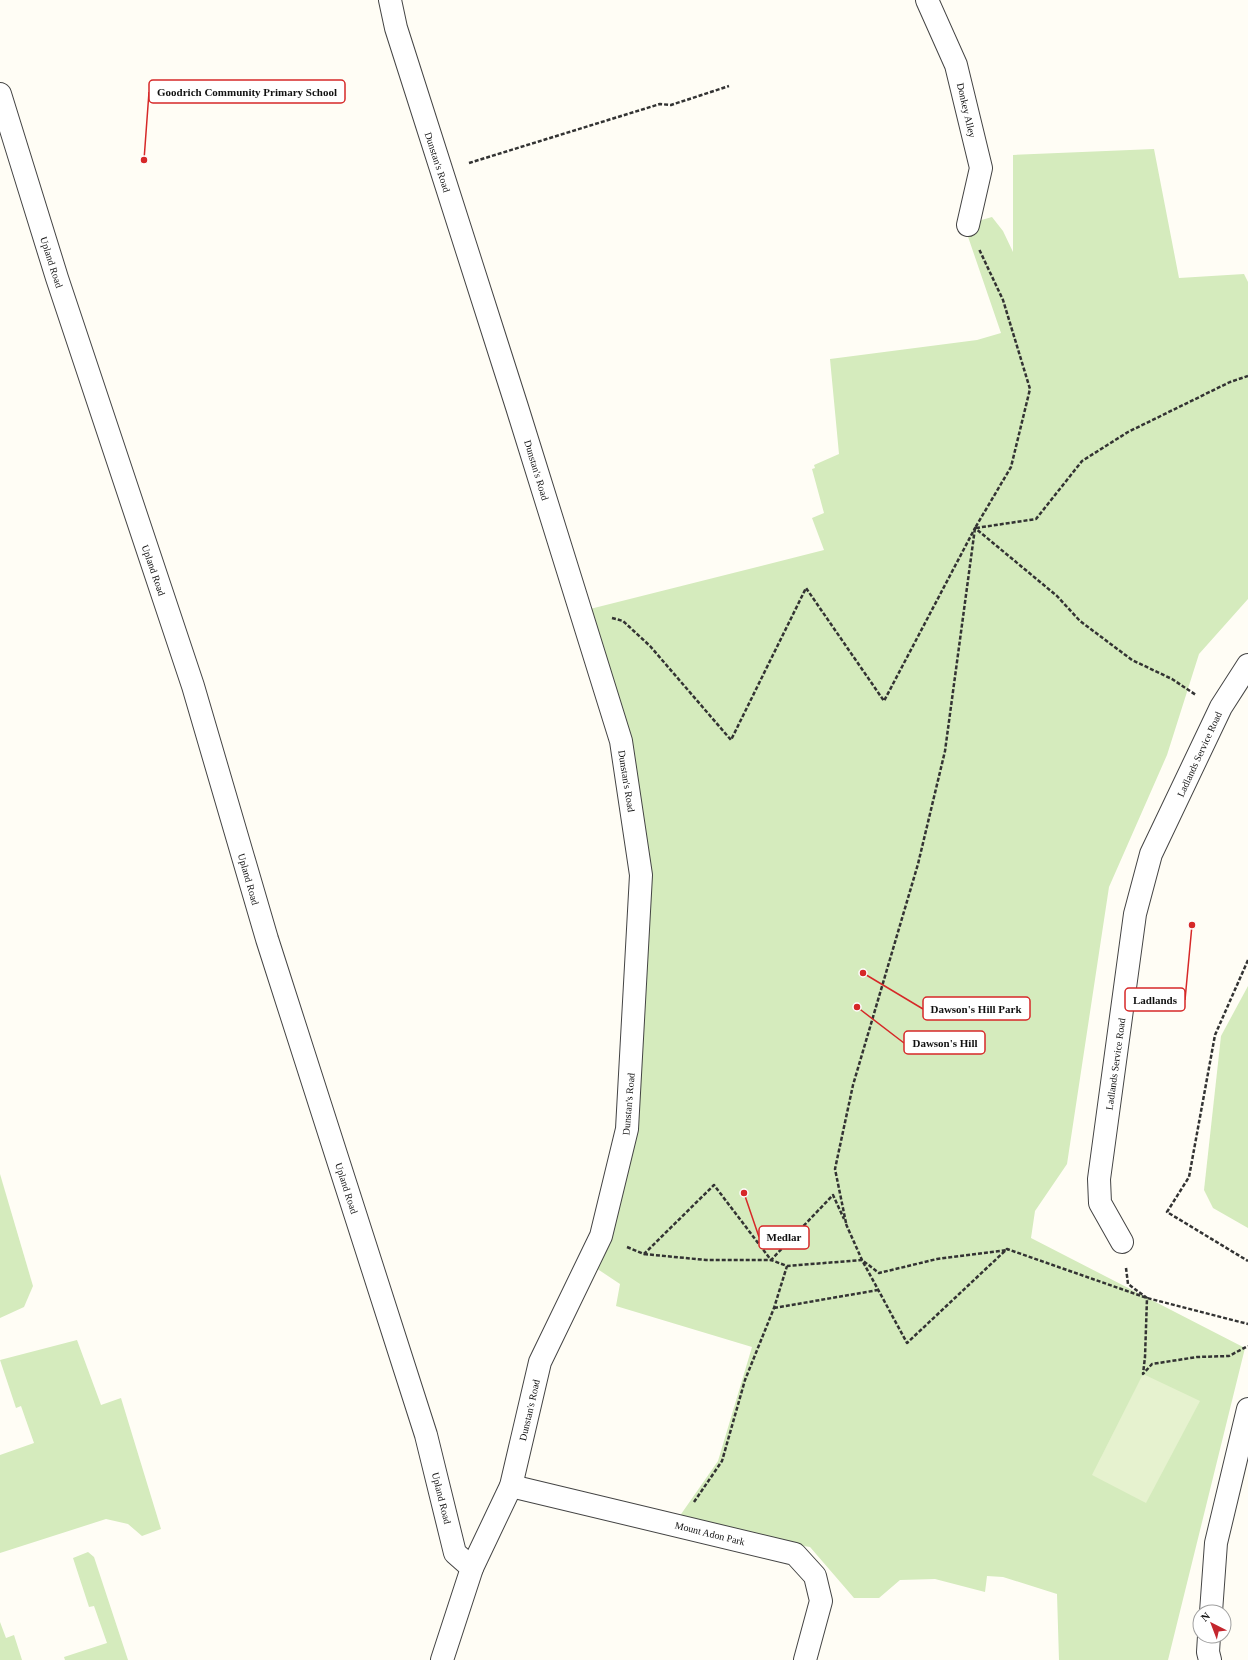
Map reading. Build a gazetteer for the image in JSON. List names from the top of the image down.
{
  "streets": {
    "street": [
      "Donkey Alley",
      "Dunstan's Road",
      "Upland Road",
      "Ladlands Service Road",
      "Mount Adon Park"
    ]
  },
  "crossings": [
    ["Dunstan's Road", "Upland Road"],
    ["Dunstan's Road", "Mount Adon Park"]
  ],
  "places": [
    "Goodrich Community Primary School",
    "Ladlands",
    "Dawson's Hill Park",
    "Dawson's Hill",
    "Medlar"
  ],
  "north": "top left"
}
